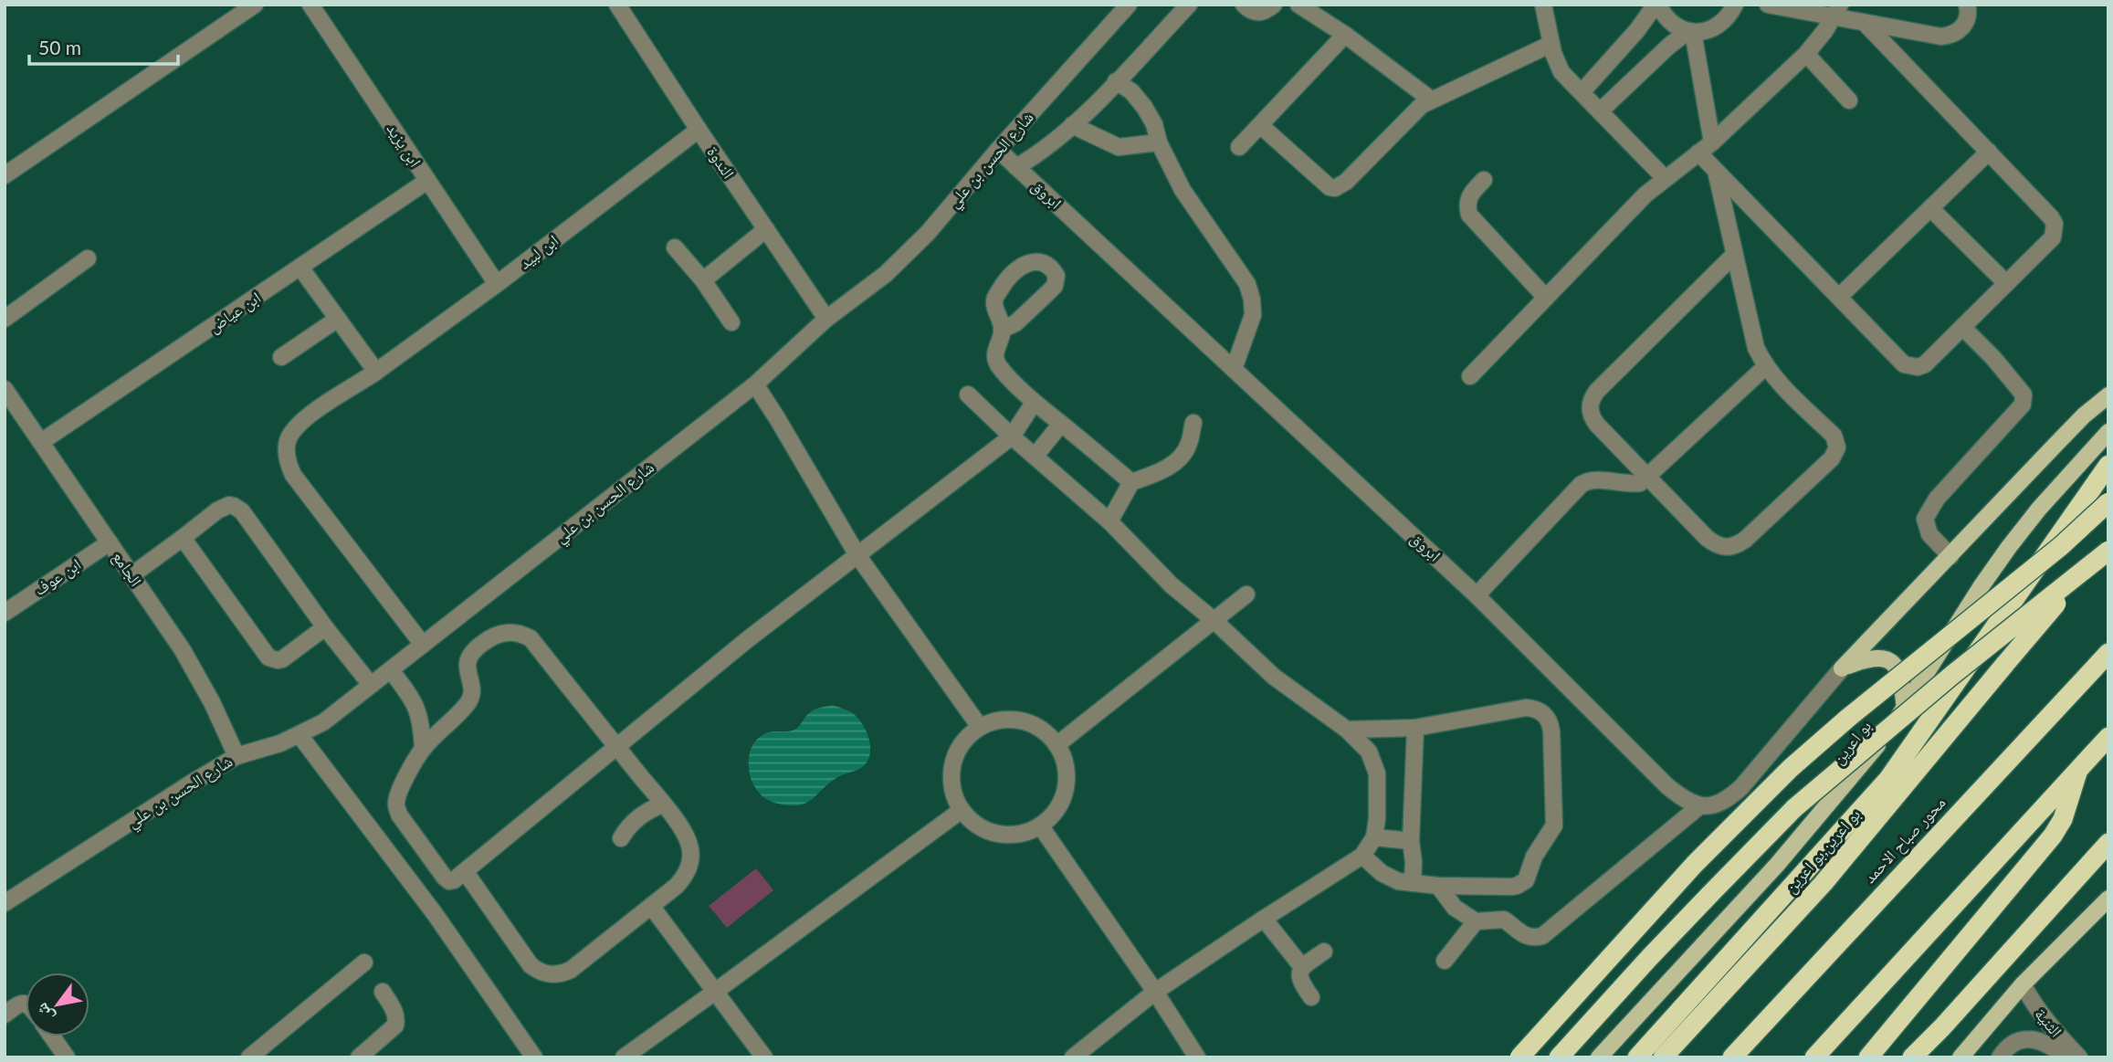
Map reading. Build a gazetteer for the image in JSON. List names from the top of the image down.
{
  "streets": {
    "highway": ["محور صباح الاحمد", "بو اعرين,بو اعرين"],
    "main road": ["بو اعرين"],
    "street": [
      "ابن يزيد",
      "شارع الحسن بن علي",
      "الندوة",
      "ابروق",
      "ابن لبيد",
      "ابن عياض",
      "الجامع",
      "ابن عوف",
      "الثنية"
    ]
  },
  "crossings": [
    ["ابن يزيد", "ابن لبيد"],
    ["ابن يزيد", "ابن عياض"],
    ["شارع الحسن بن علي", "الندوة"],
    ["شارع الحسن بن علي", "ابروق"],
    ["شارع الحسن بن علي", "ابن لبيد"],
    ["شارع الحسن بن علي", "الجامع"],
    ["الندوة", "ابن لبيد"],
    ["ابن عياض", "الجامع"],
    ["الجامع", "ابن عوف"]
  ],
  "scale_bar": "50 m",
  "north": "bottom left"
}
